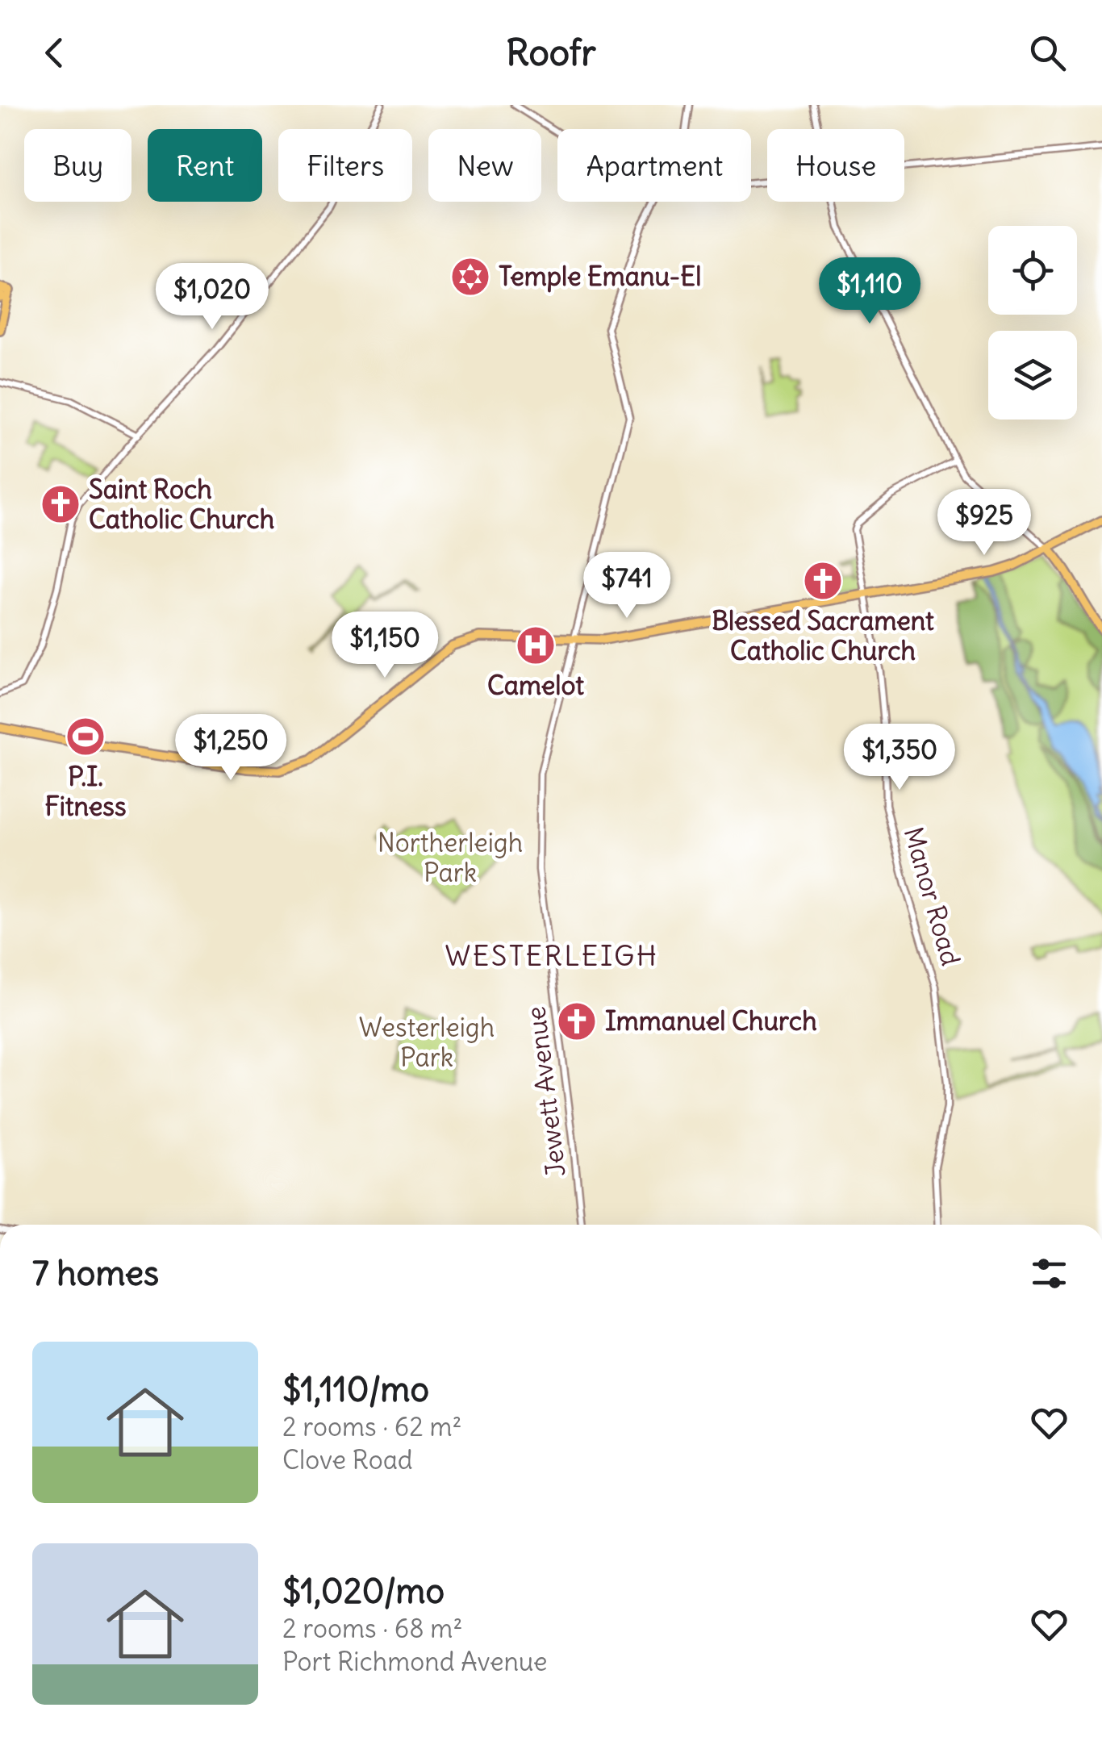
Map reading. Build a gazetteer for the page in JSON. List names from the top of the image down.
{
  "streets": {
    "street": ["Manor Road", "Jewett Avenue"]
  },
  "districts": ["WESTERLEIGH"],
  "parks": ["Northerleigh Park", "Westerleigh Park"],
  "places": {
    "synagogue": ["Temple Emanu-El"],
    "church": ["Saint Roch Catholic Church", "Blessed Sacrament Catholic Church", "Immanuel Church"],
    "hospital": ["Camelot"],
    "sports": ["P.I. Fitness"]
  },
  "page": {
    "header": "Roofr",
    "chip": [
      "Buy",
      "Rent",
      "Filters",
      "New",
      "Apartment",
      "House"
    ],
    "price": [
      "$1,110",
      "$1,020",
      "$925",
      "$741",
      "$1,150",
      "$1,250",
      "$1,350"
    ],
    "heading": "7 homes",
    "list": [
      {
        "name": "$1,110/mo",
        "note": "2 rooms · 62 m² · Clove Road"
      },
      {
        "name": "$1,020/mo",
        "note": "2 rooms · 68 m² · Port Richmond Avenue"
      }
    ]
  }
}
